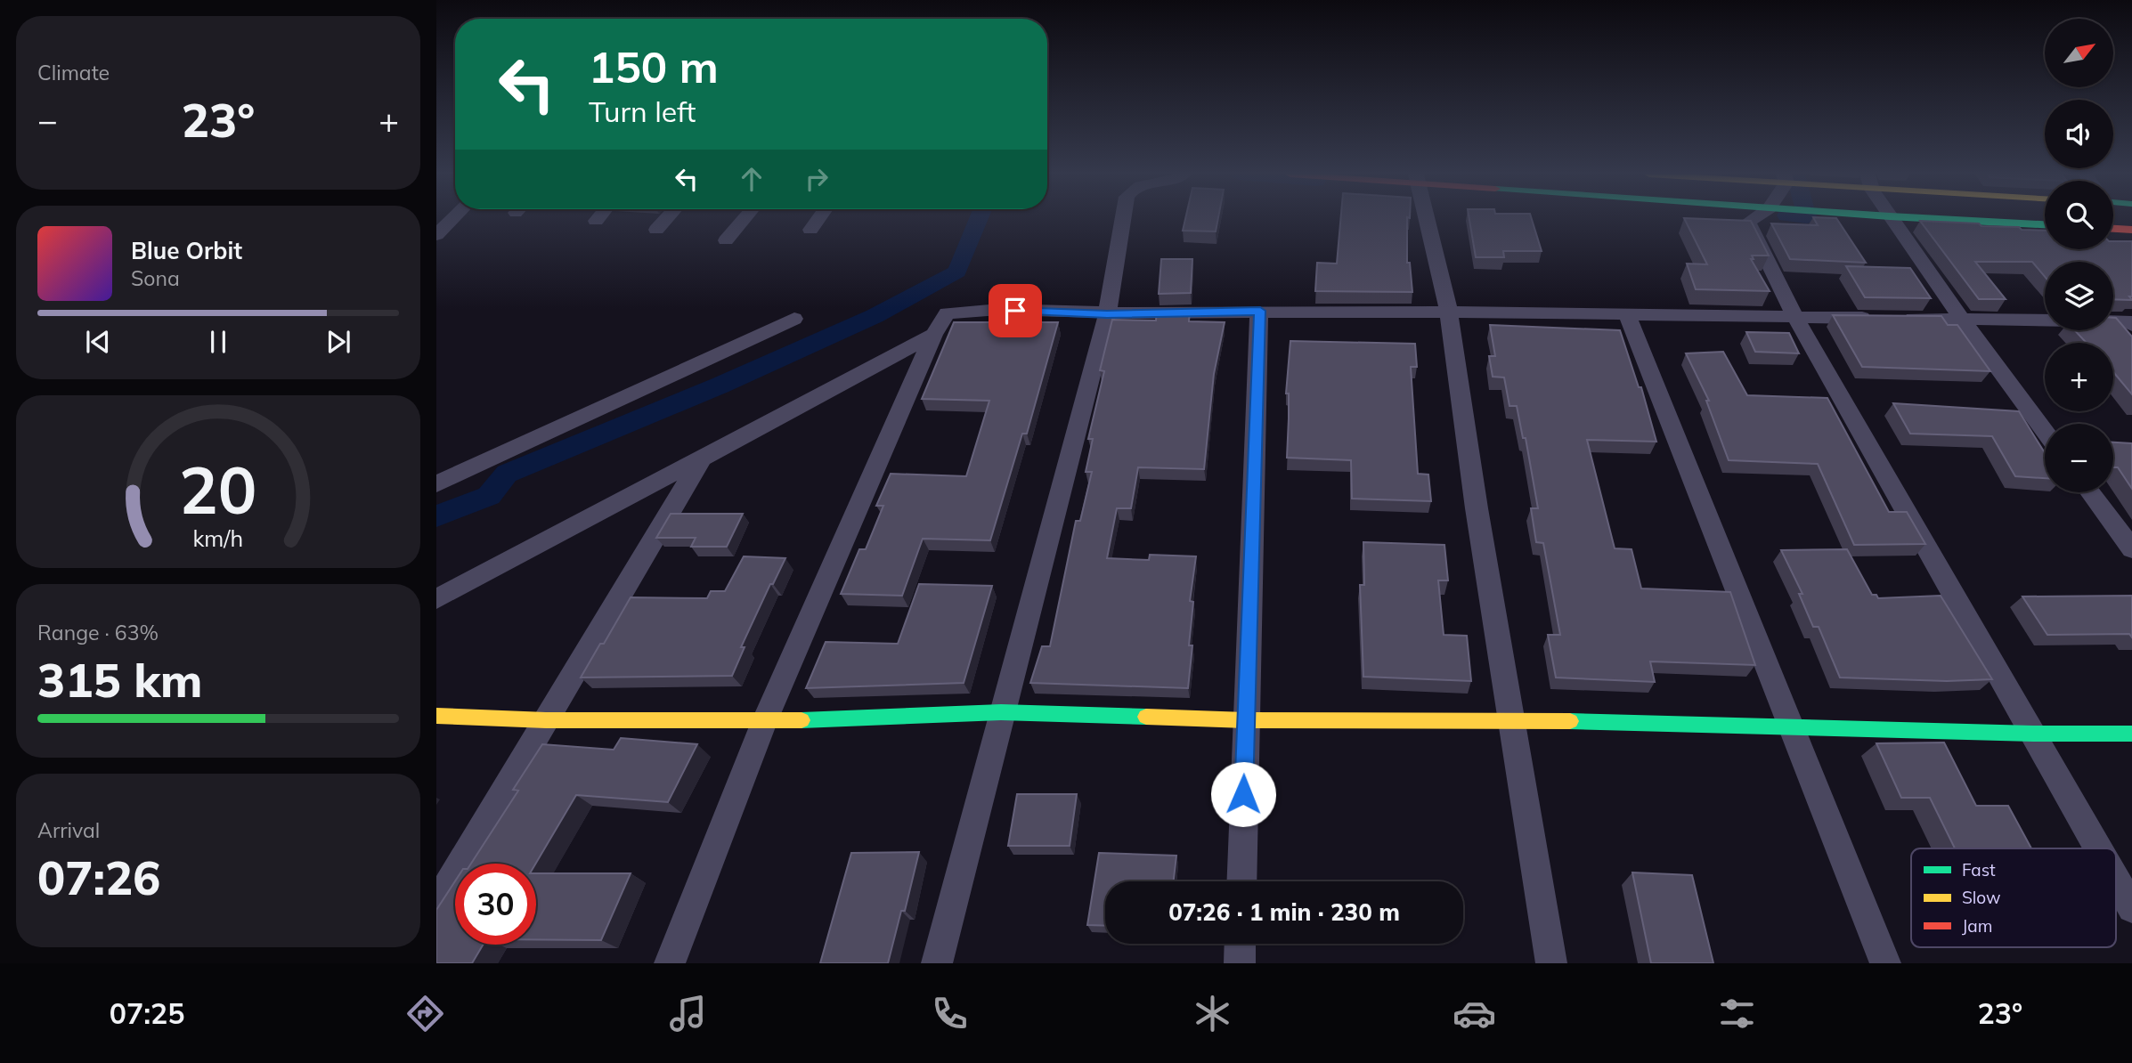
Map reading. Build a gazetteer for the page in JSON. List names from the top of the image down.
{
  "legend": ["Fast", "Slow", "Jam"],
  "north": "top right",
  "page": {
    "tile": [
      "Climate",
      ["Range · 63%", "315 km"],
      ["Arrival", "07:26"]
    ],
    "map_buttons": ["+", "−"],
    "turn": ["150 m", "Turn left"],
    "heat": ["−", "23°", "+"],
    "song": ["Blue Orbit", "Sona"],
    "limit": "30",
    "trip": "07:26 · 1 min · 230 m",
    "tabs": ["07:25", "23°"],
    "gauge": ["20", "km/h"]
  }
}
